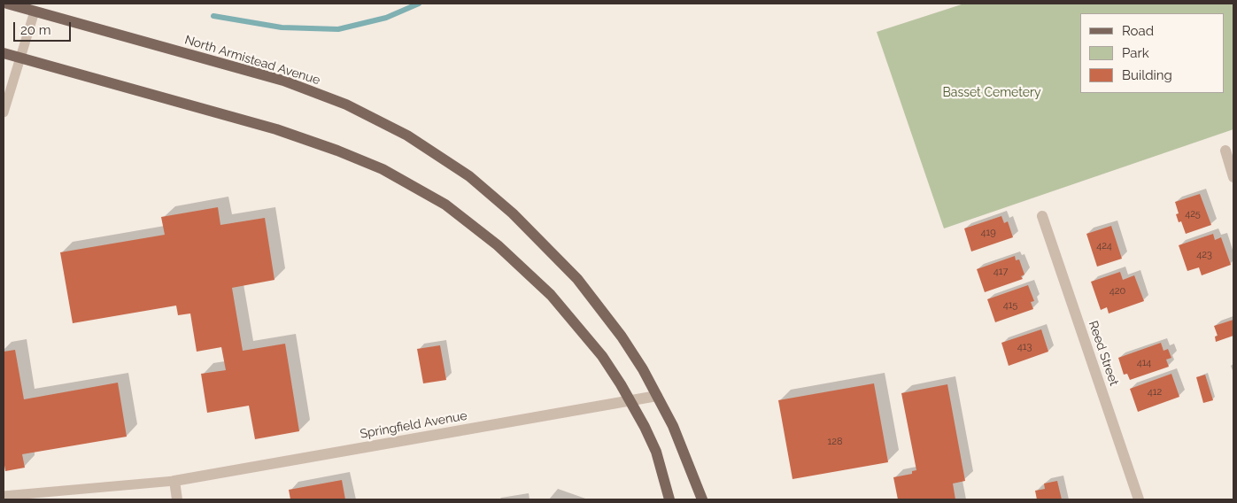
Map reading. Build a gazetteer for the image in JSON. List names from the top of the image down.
{
  "streets": {
    "main road": ["North Armistead Avenue"],
    "street": ["Reed Street", "Springfield Avenue"]
  },
  "crossings": [
    ["North Armistead Avenue", "Springfield Avenue"]
  ],
  "parks": ["Basset Cemetery"],
  "house_numbers": [
    "425",
    "419",
    "424",
    "423",
    "417",
    "420",
    "415",
    "413",
    "414",
    "412",
    "128"
  ],
  "legend": ["Road", "Park", "Building"],
  "scale_bar": "20 m"
}
